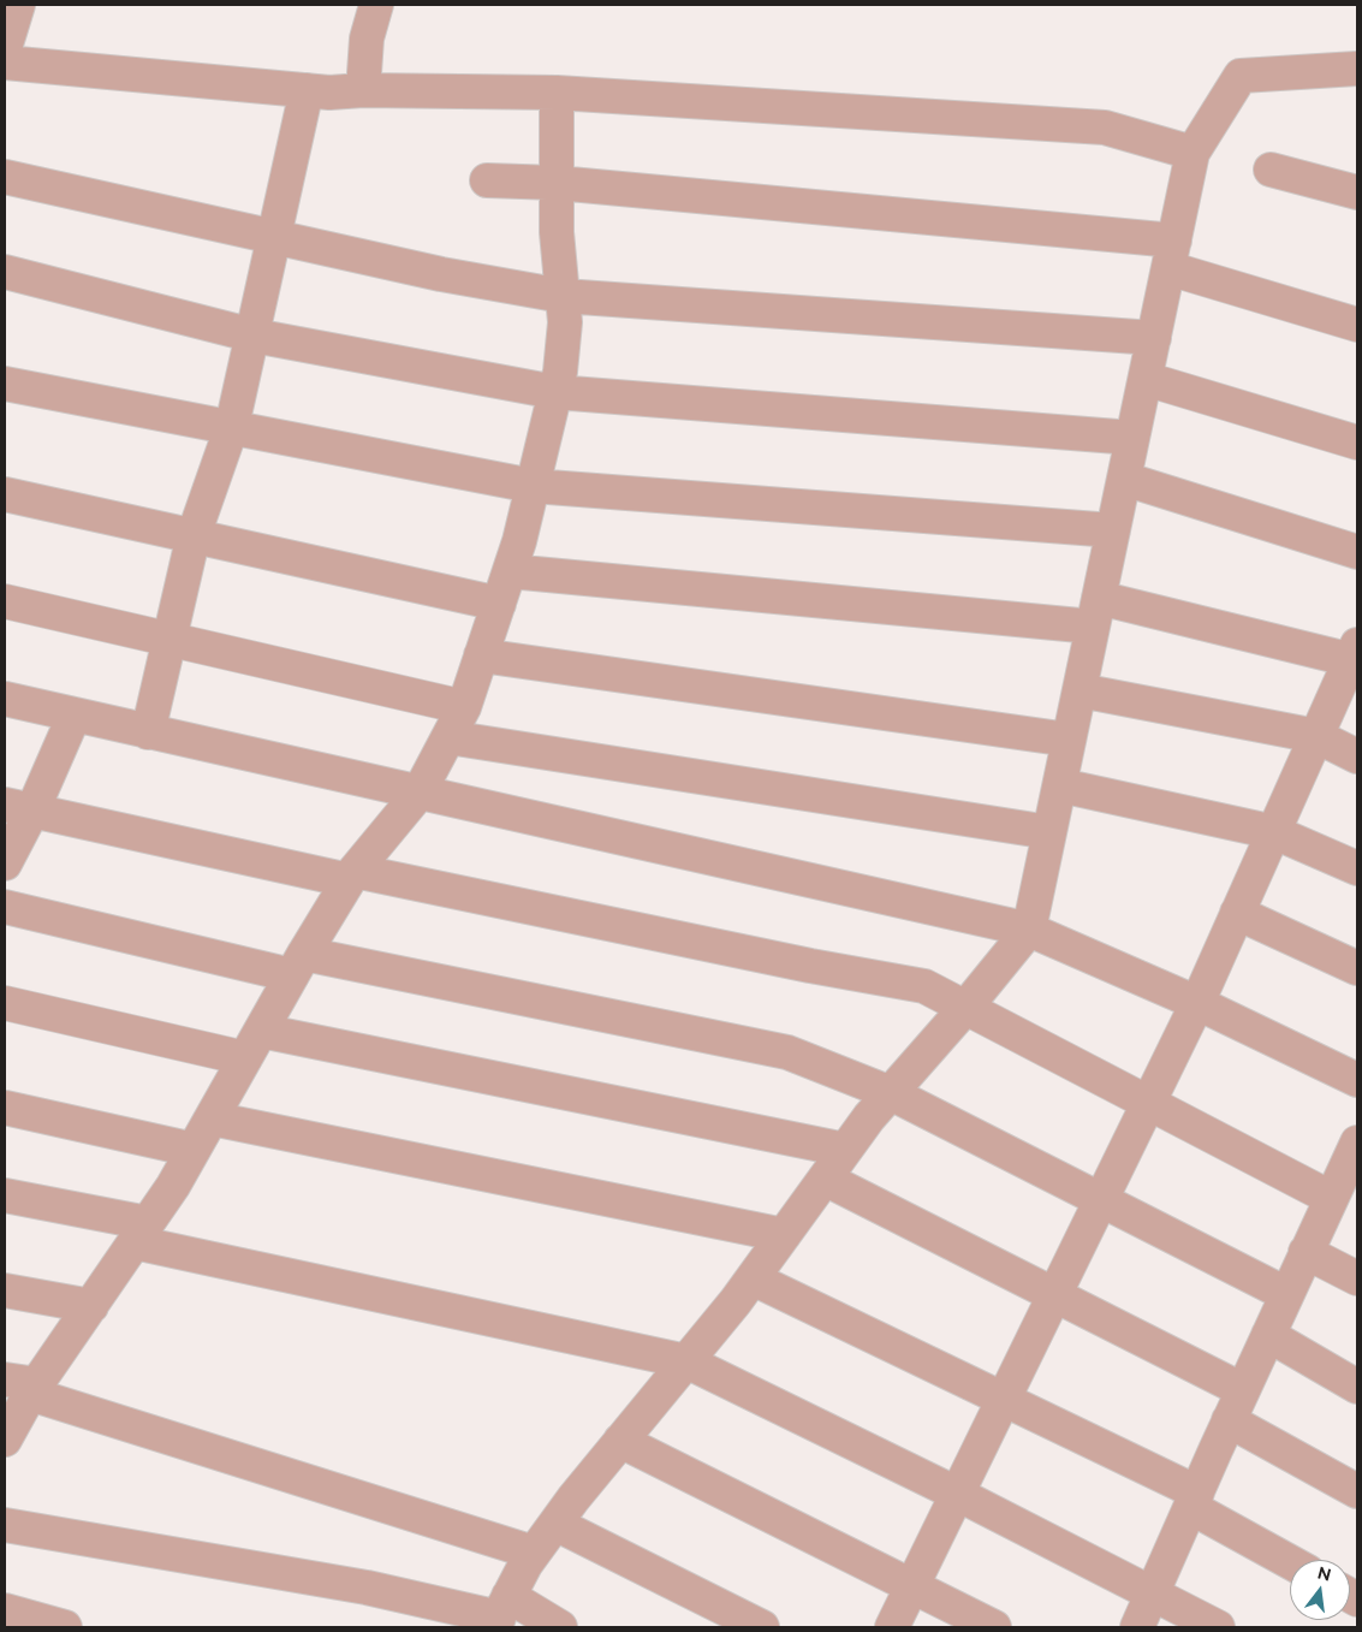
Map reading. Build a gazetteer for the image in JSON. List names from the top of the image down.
{
  "north": "top"
}
